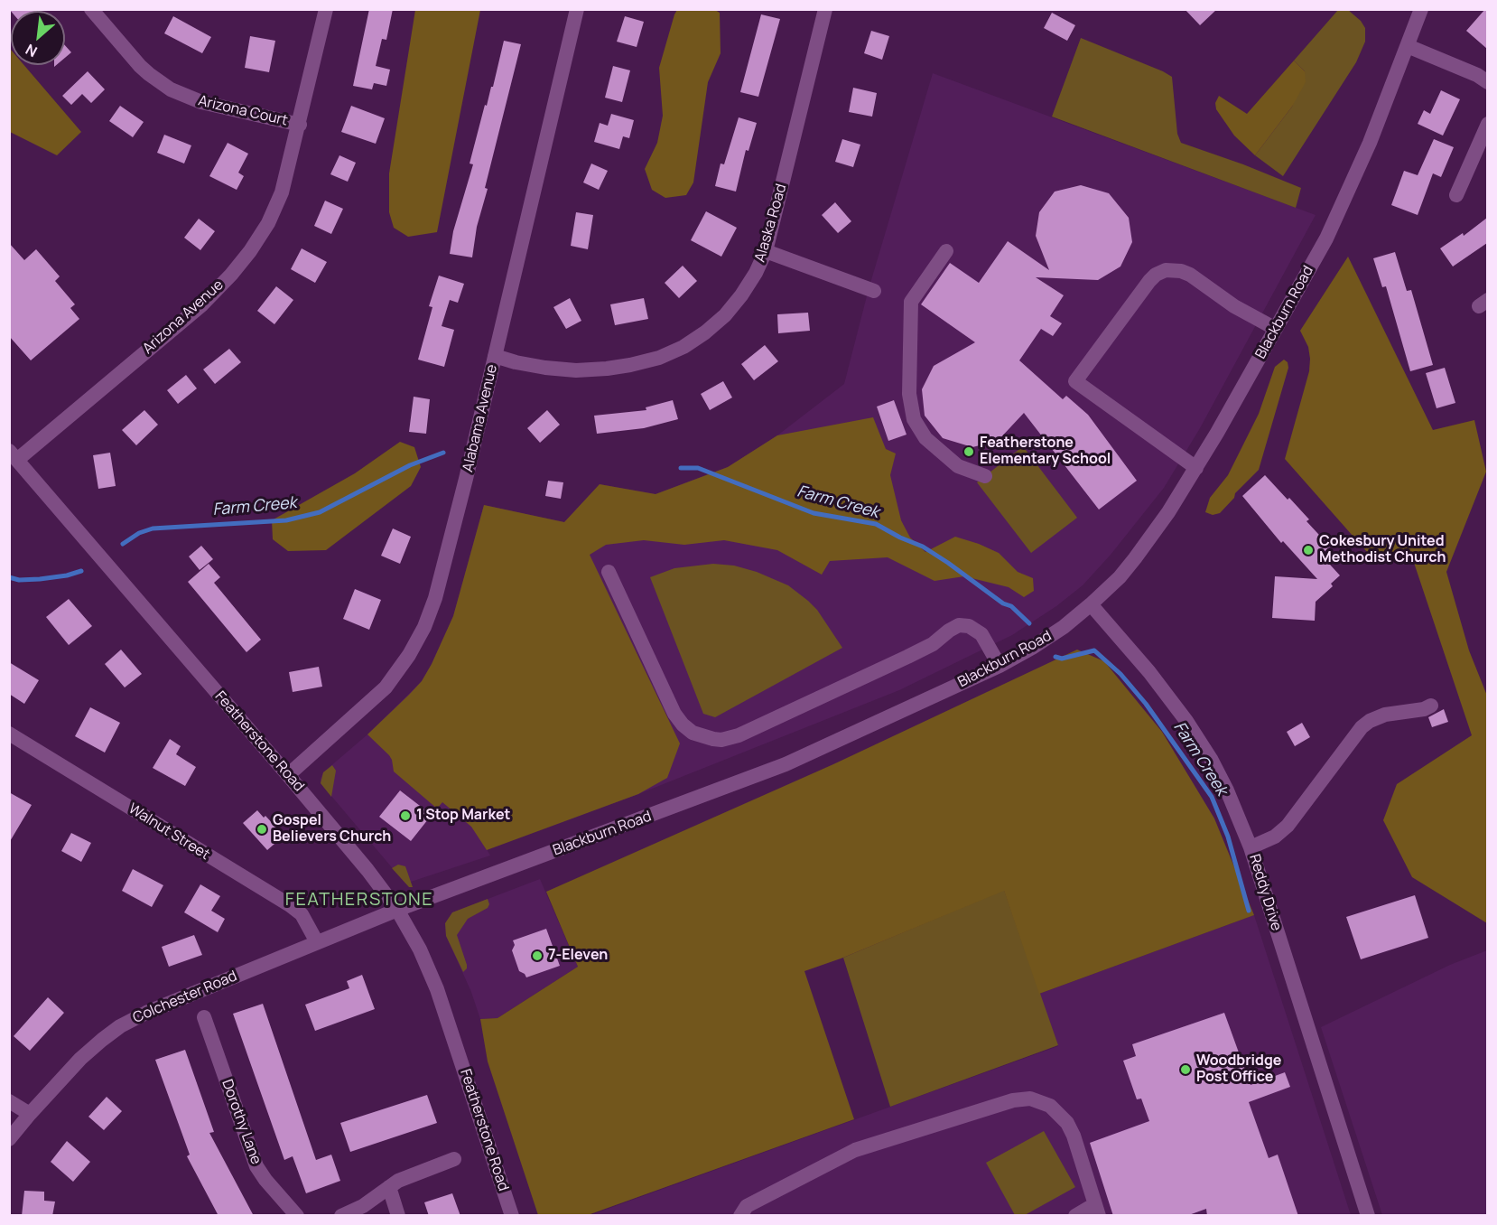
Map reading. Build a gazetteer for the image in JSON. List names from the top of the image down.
{
  "streets": {
    "street": [
      "Arizona Court",
      "Alaska Road",
      "Blackburn Road",
      "Arizona Avenue",
      "Alabama Avenue",
      "Featherstone Road",
      "Walnut Street",
      "Reddy Drive",
      "Colchester Road",
      "Dorothy Lane"
    ]
  },
  "crossings": [
    ["Arizona Court", "Arizona Avenue"],
    ["Alaska Road", "Alabama Avenue"],
    ["Blackburn Road", "Featherstone Road"],
    ["Blackburn Road", "Reddy Drive"],
    ["Blackburn Road", "Colchester Road"],
    ["Arizona Avenue", "Featherstone Road"],
    ["Alabama Avenue", "Featherstone Road"],
    ["Featherstone Road", "Colchester Road"],
    ["Walnut Street", "Colchester Road"]
  ],
  "districts": ["FEATHERSTONE"],
  "water": ["Farm Creek"],
  "places": [
    "Featherstone Elementary School",
    "Cokesbury United Methodist Church",
    "1 Stop Market",
    "Gospel Believers Church",
    "7-Eleven",
    "Woodbridge Post Office"
  ],
  "north": "bottom left"
}
